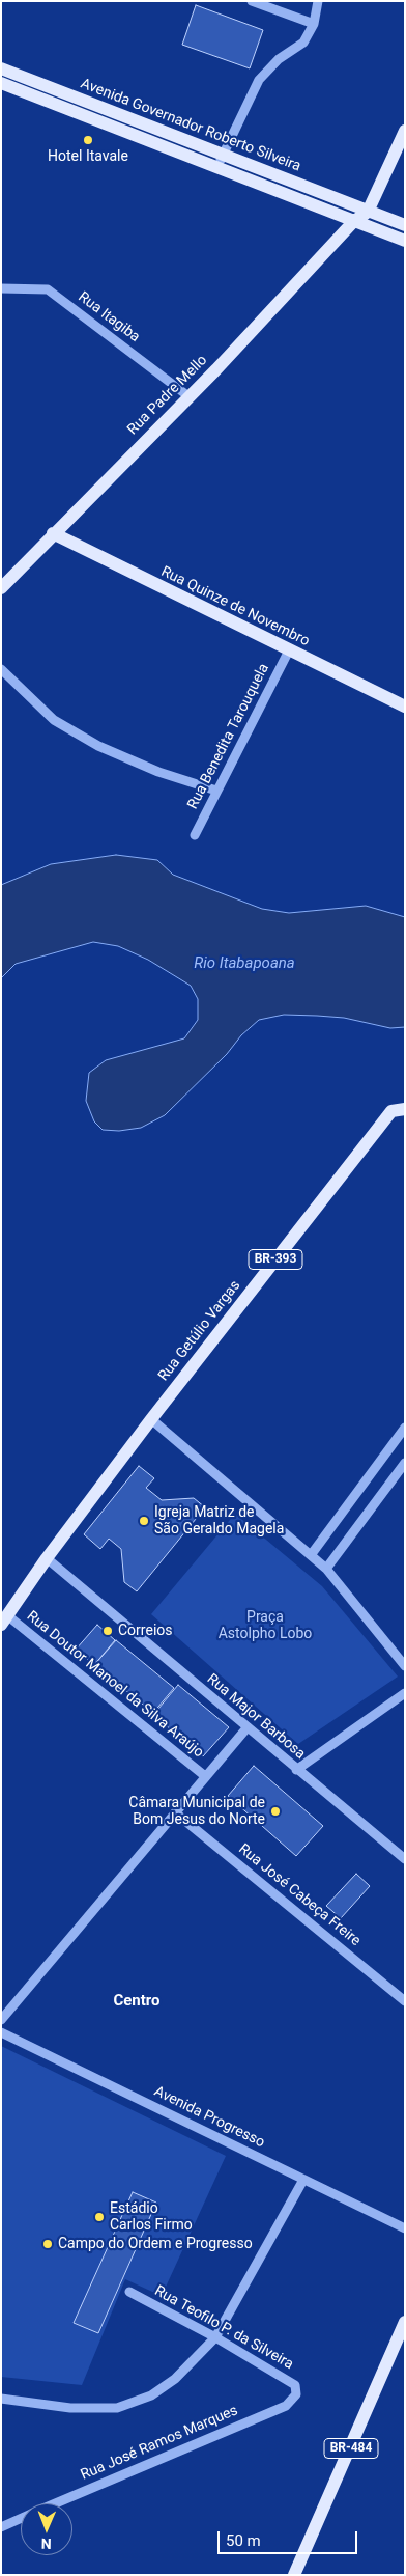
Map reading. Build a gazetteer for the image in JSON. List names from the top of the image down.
{
  "streets": {
    "main road": [
      "Avenida Governador Roberto Silveira",
      "Rua Padre Mello",
      "Rua Quinze de Novembro",
      "BR-393",
      "Rua Getúlio Vargas",
      "BR-484"
    ],
    "street": [
      "Rua Itagiba",
      "Rua Benedita Tarouquela",
      "Rua Doutor Manoel da Silva Araújo",
      "Rua Major Barbosa",
      "Rua José Cabeça Freire",
      "Avenida Progresso",
      "Rua Teofilo P. da Silveira",
      "Rua José Ramos Marques"
    ]
  },
  "crossings": [
    ["Avenida Governador Roberto Silveira", "Rua Padre Mello"],
    ["Rua Itagiba", "Rua Padre Mello"],
    ["Rua Padre Mello", "Rua Quinze de Novembro"],
    ["Rua Quinze de Novembro", "Rua Benedita Tarouquela"],
    ["BR-393", "Rua Getúlio Vargas"],
    ["BR-393", "Rua Doutor Manoel da Silva Araújo"],
    ["BR-393", "Rua Major Barbosa"],
    ["Rua Getúlio Vargas", "Rua Major Barbosa"],
    ["Rua Teofilo P. da Silveira", "Rua José Ramos Marques"]
  ],
  "districts": ["Centro"],
  "water": ["Rio Itabapoana"],
  "parks": ["Praça Astolpho Lobo"],
  "places": [
    "Hotel Itavale",
    "Igreja Matriz de São Geraldo Magela",
    "Correios",
    "Câmara Municipal de Bom Jesus do Norte",
    "Estádio Carlos Firmo",
    "Campo do Ordem e Progresso"
  ],
  "scale_bar": "50 m",
  "north": "bottom"
}
